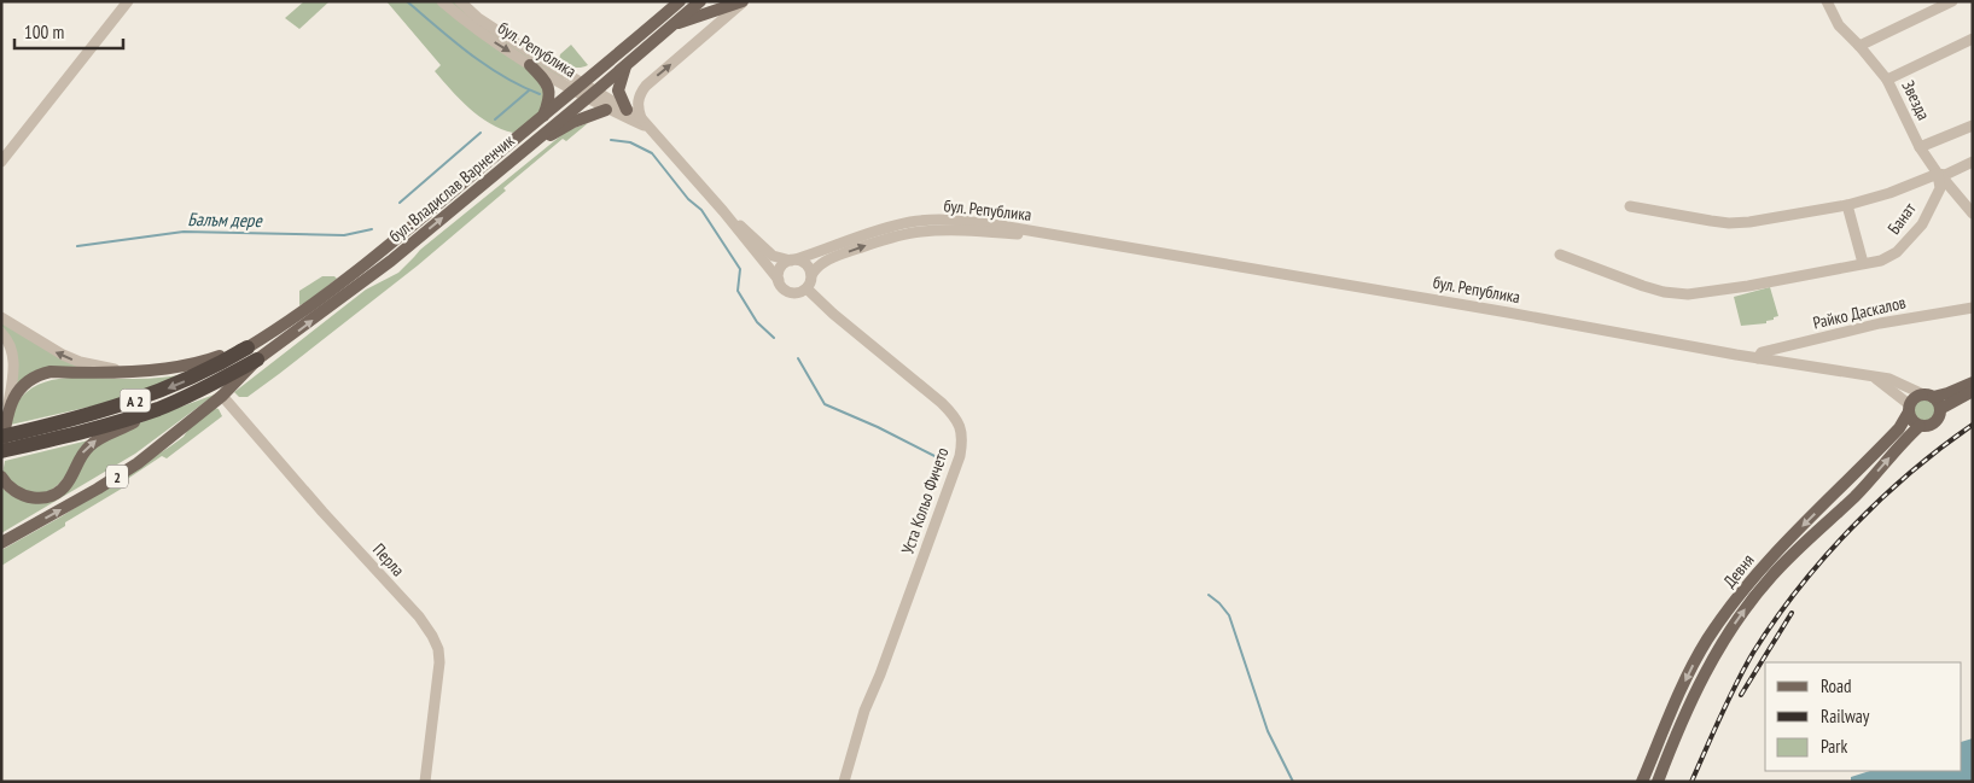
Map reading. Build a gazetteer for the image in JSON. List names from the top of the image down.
{
  "streets": {
    "highway": ["A 2"],
    "main road": ["бул. Владислав Варненчик", "2", "Девня"],
    "street": [
      "бул. Република",
      "Звезда",
      "Банат",
      "Райко Даскалов",
      "Уста Кольо Фичето",
      "Перла"
    ]
  },
  "crossings": [
    ["бул. Република", "бул. Владислав Варненчик"],
    ["бул. Република", "Райко Даскалов"],
    ["бул. Република", "Уста Кольо Фичето"],
    ["бул. Република", "Девня"],
    ["Звезда", "Банат"],
    ["бул. Владислав Варненчик", "A 2"],
    ["бул. Владислав Варненчик", "2"],
    ["бул. Владислав Варненчик", "Перла"],
    ["2", "Перла"]
  ],
  "water": ["Балъм дере"],
  "legend": ["Road", "Railway", "Park"],
  "scale_bar": "100 m"
}
